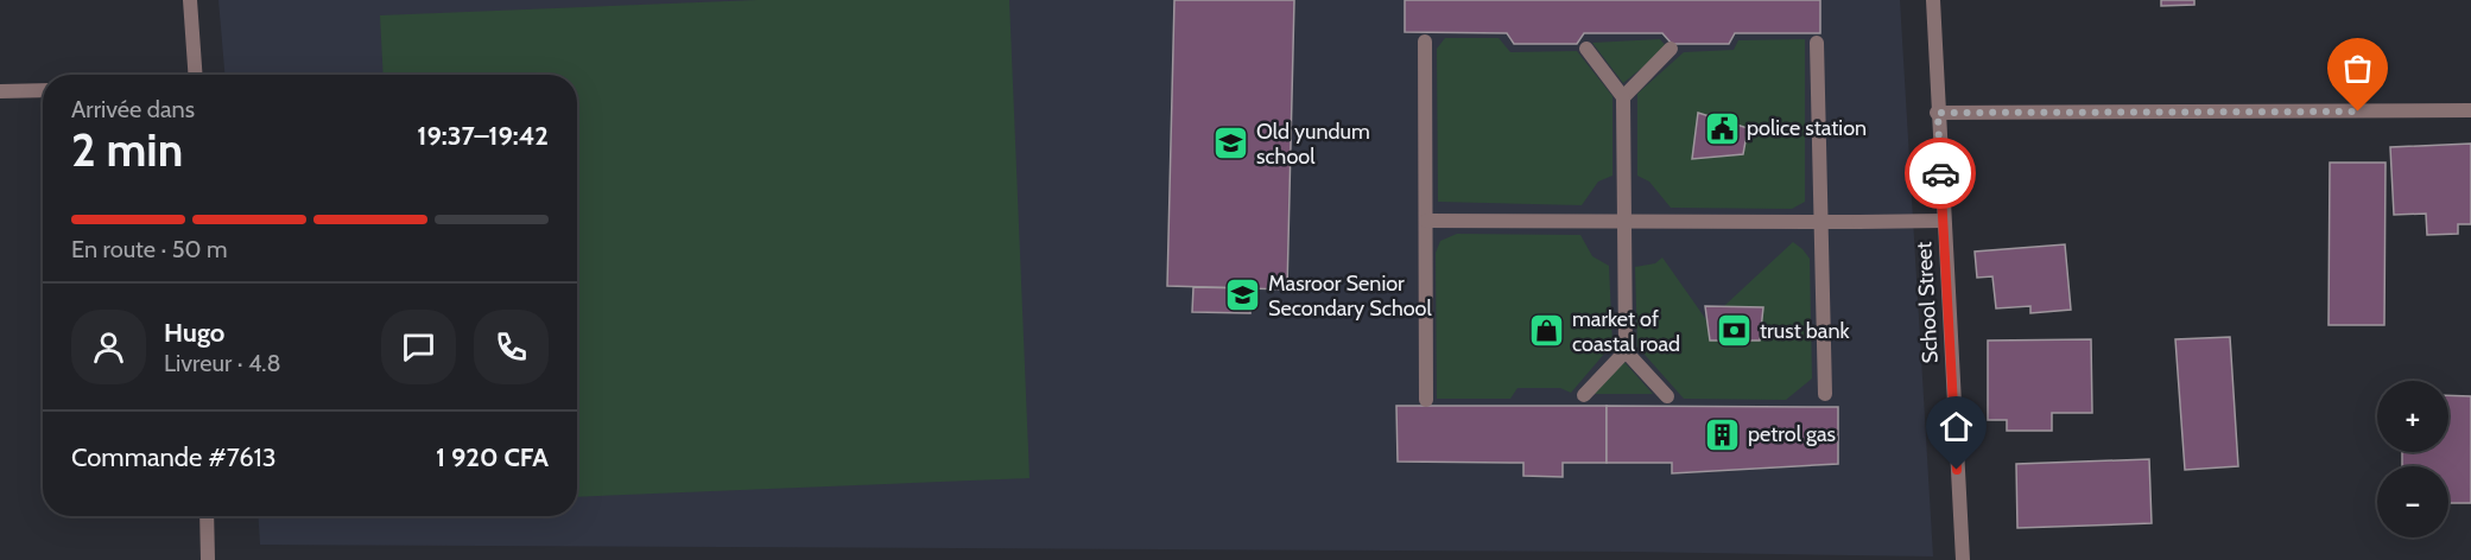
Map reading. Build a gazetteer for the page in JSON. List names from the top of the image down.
{
  "streets": {
    "street": ["School Street"]
  },
  "places": {
    "public building": ["police station"],
    "school or university": ["Old yundum school", "Masroor Senior Secondary School"],
    "shop": ["market of coastal road"],
    "bank": ["trust bank"],
    "building": ["petrol gas"]
  },
  "page": {
    "heading": ["2 min", "Arrivée dans", "19:37–19:42"],
    "panel": [
      "Hugo",
      "Livreur · 4.8",
      "Commande #7613",
      "1 920 CFA"
    ],
    "bar": "En route · 50 m",
    "map_buttons": ["+", "−"]
  }
}
